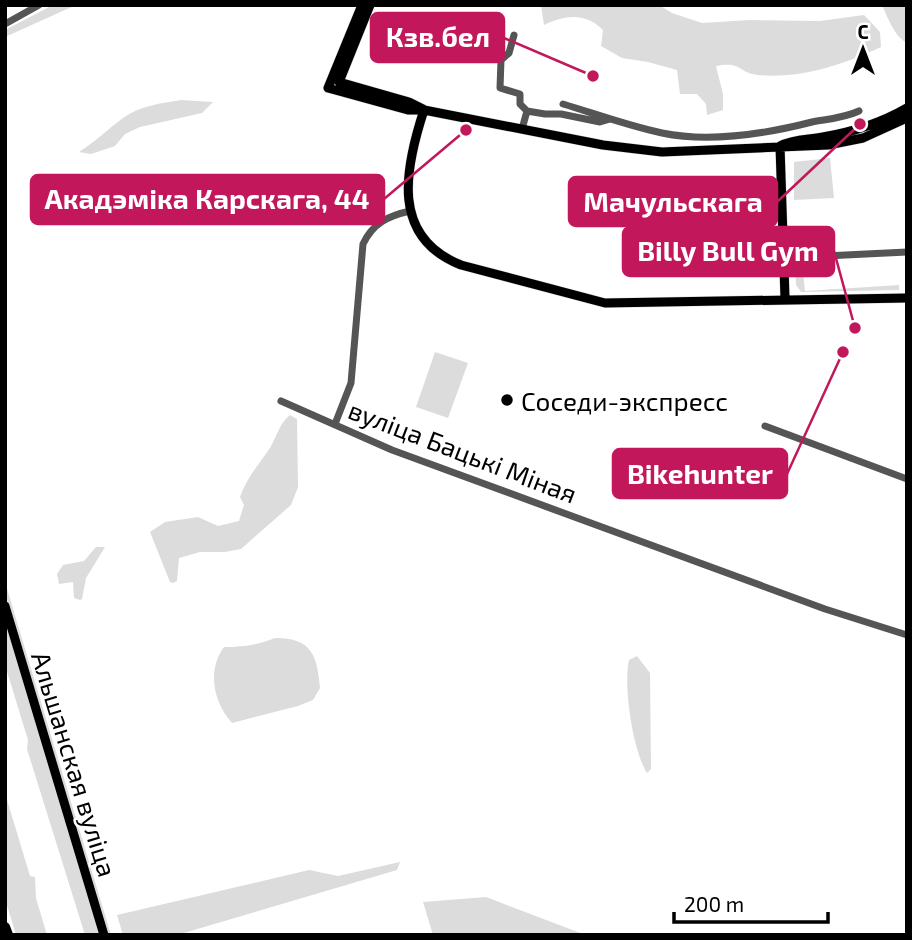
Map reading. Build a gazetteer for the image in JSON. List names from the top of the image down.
{
  "streets": {
    "main road": ["Альшанская вуліца"],
    "street": ["вуліца Бацькі Міная"]
  },
  "places": [
    "Кзв.бел",
    "Мачульскага",
    "Акадэміка Карскага, 44",
    "Billy Bull Gym",
    "Bikehunter",
    "Соседи-экспресс"
  ],
  "scale_bar": "200 m",
  "north": "top"
}
